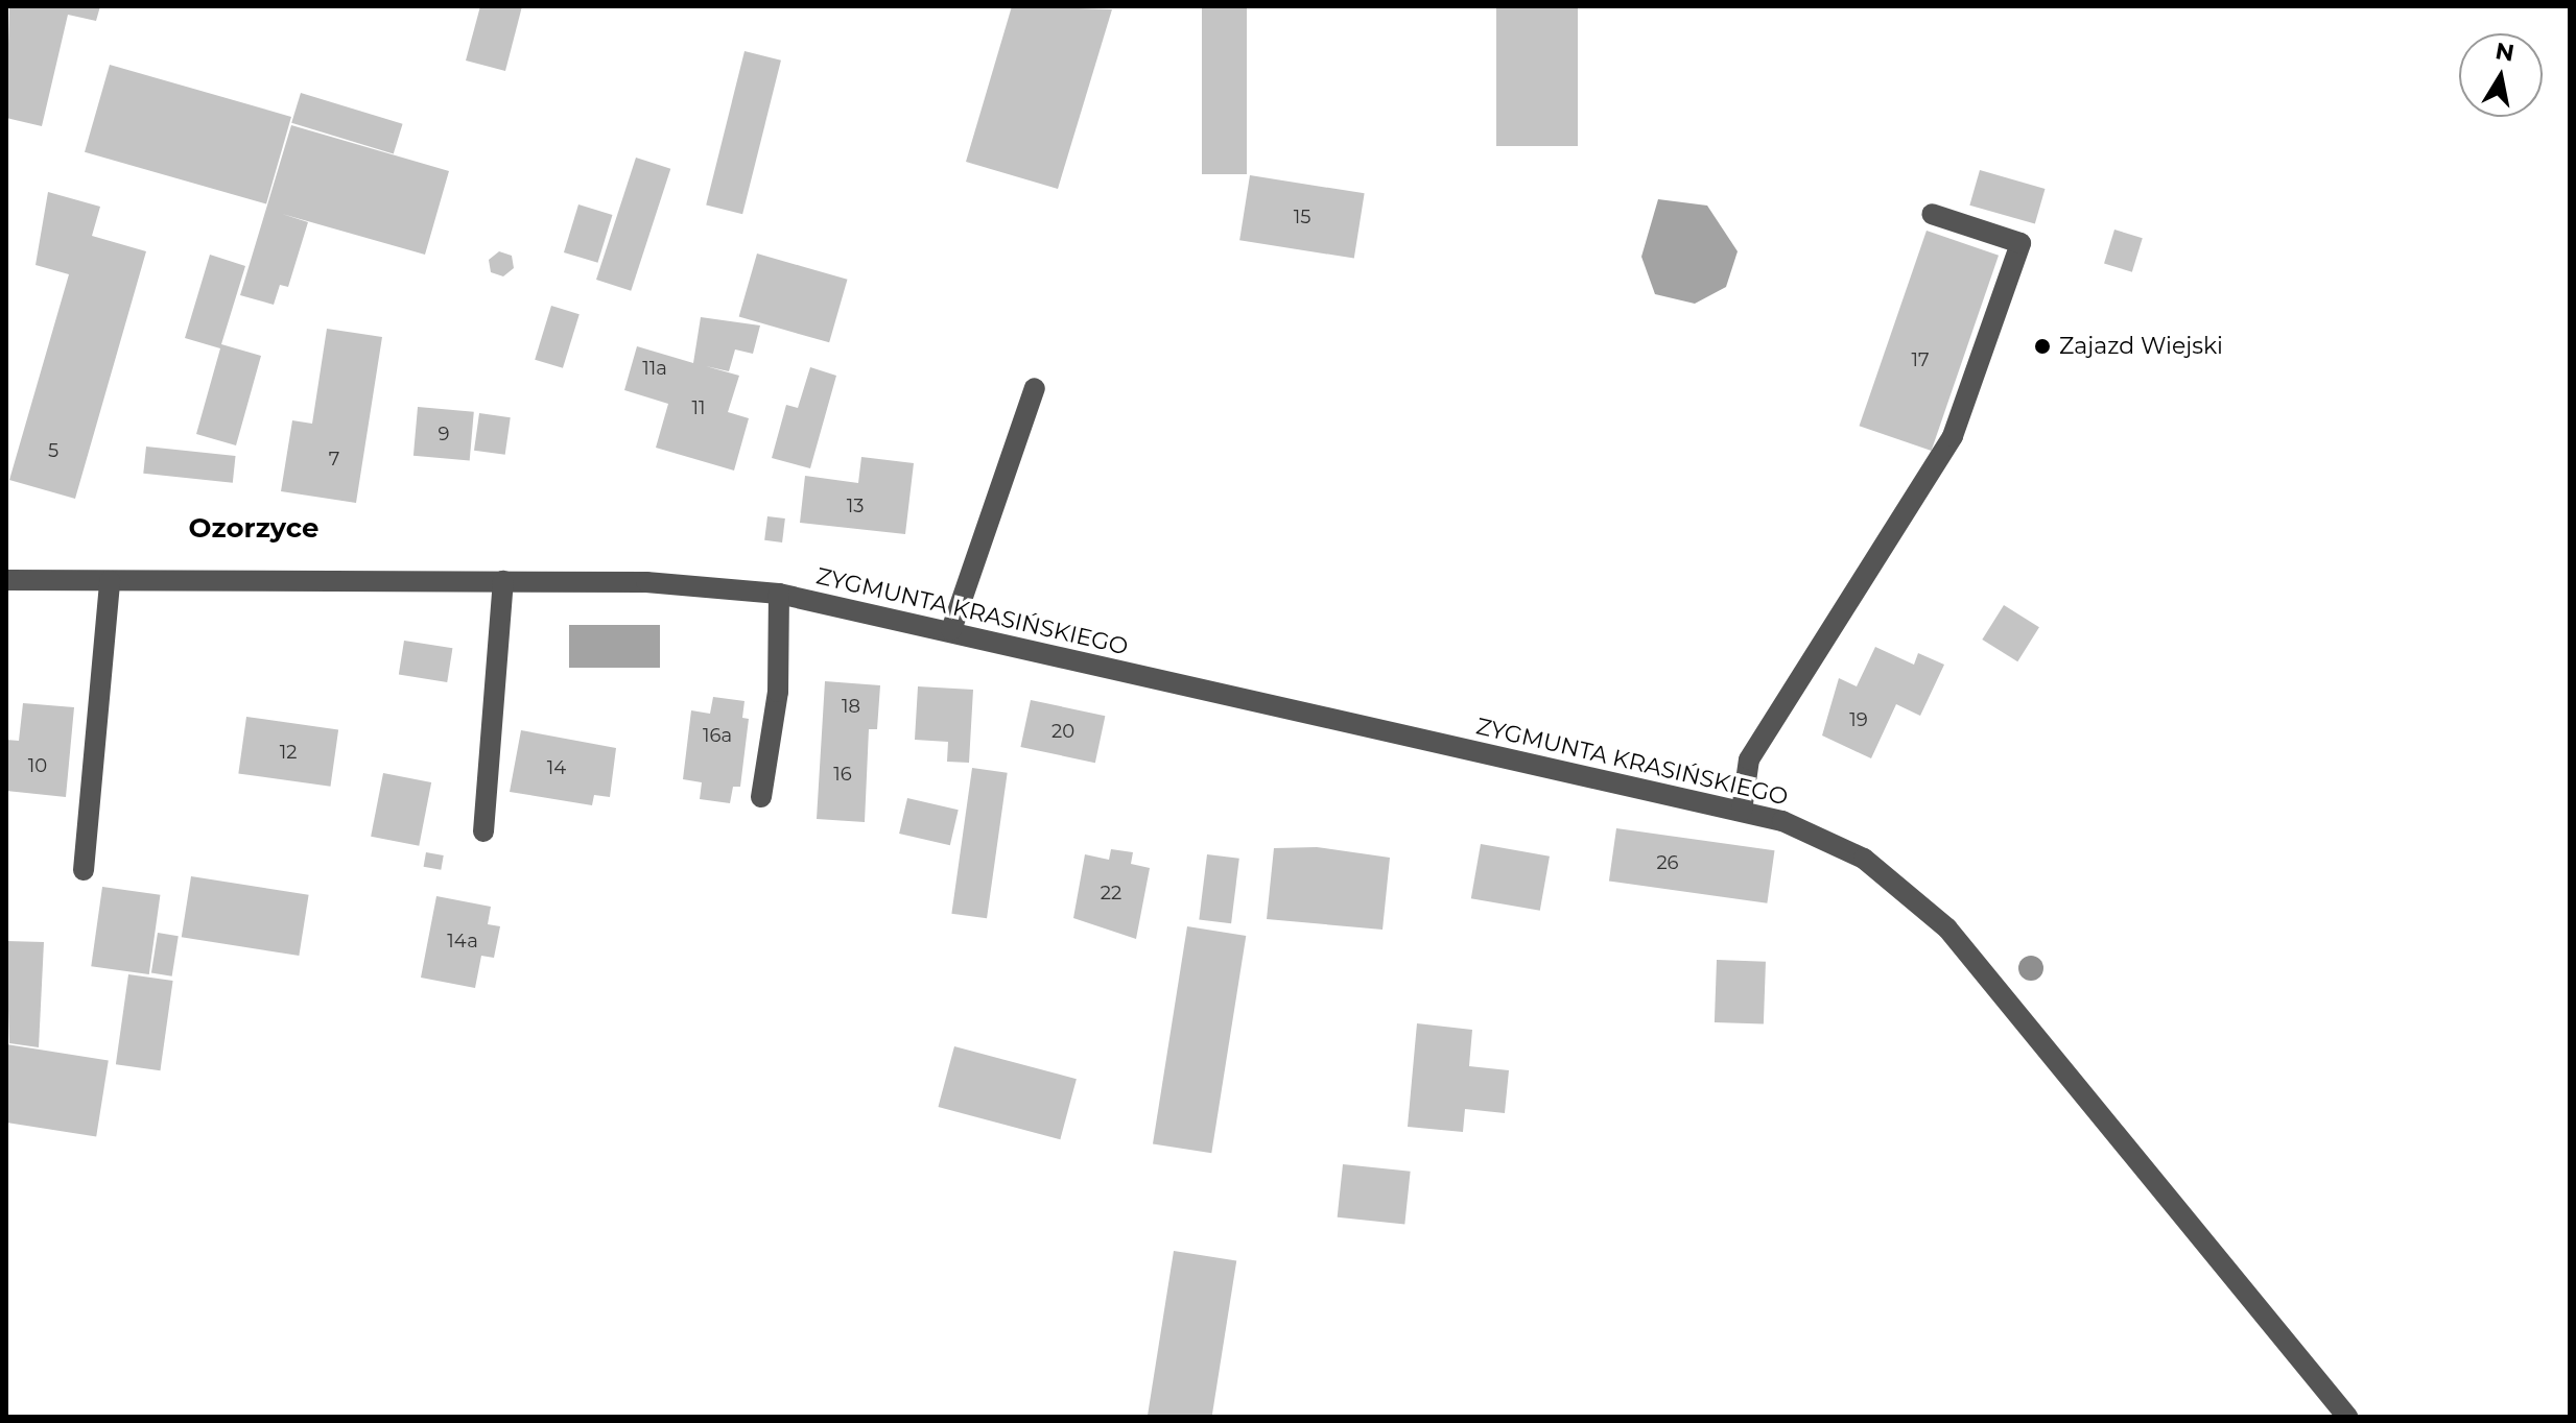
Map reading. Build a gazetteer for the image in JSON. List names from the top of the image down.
{
  "streets": {
    "street": ["ZYGMUNTA KRASIŃSKIEGO"]
  },
  "districts": ["Ozorzyce"],
  "places": ["Zajazd Wiejski"],
  "house_numbers": [
    "15",
    "17",
    "11a",
    "11",
    "9",
    "5",
    "7",
    "13",
    "18",
    "19",
    "20",
    "16a",
    "12",
    "10",
    "14",
    "16",
    "26",
    "22",
    "14a"
  ],
  "north": "top"
}
